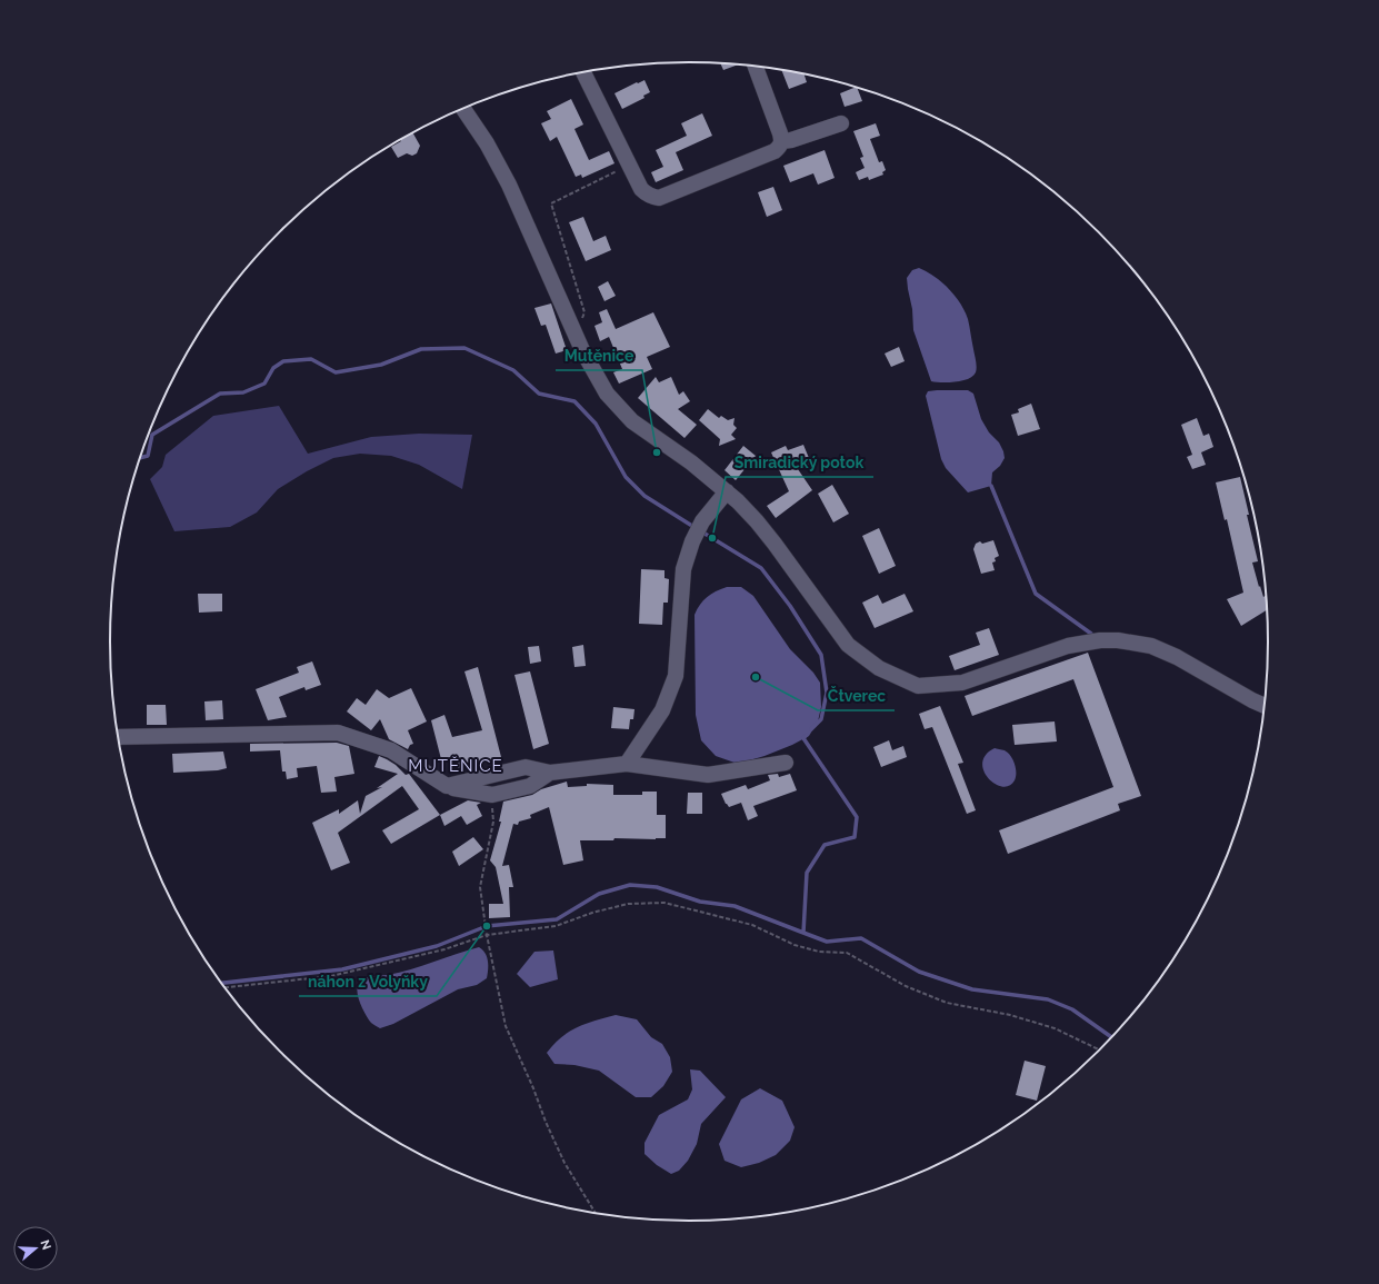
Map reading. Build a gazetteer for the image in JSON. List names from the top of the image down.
{
  "districts": ["MUTĚNICE"],
  "places": [
    "Mutěnice",
    "Smiradický potok",
    "Čtverec",
    "náhon z Volyňky"
  ],
  "north": "right"
}
